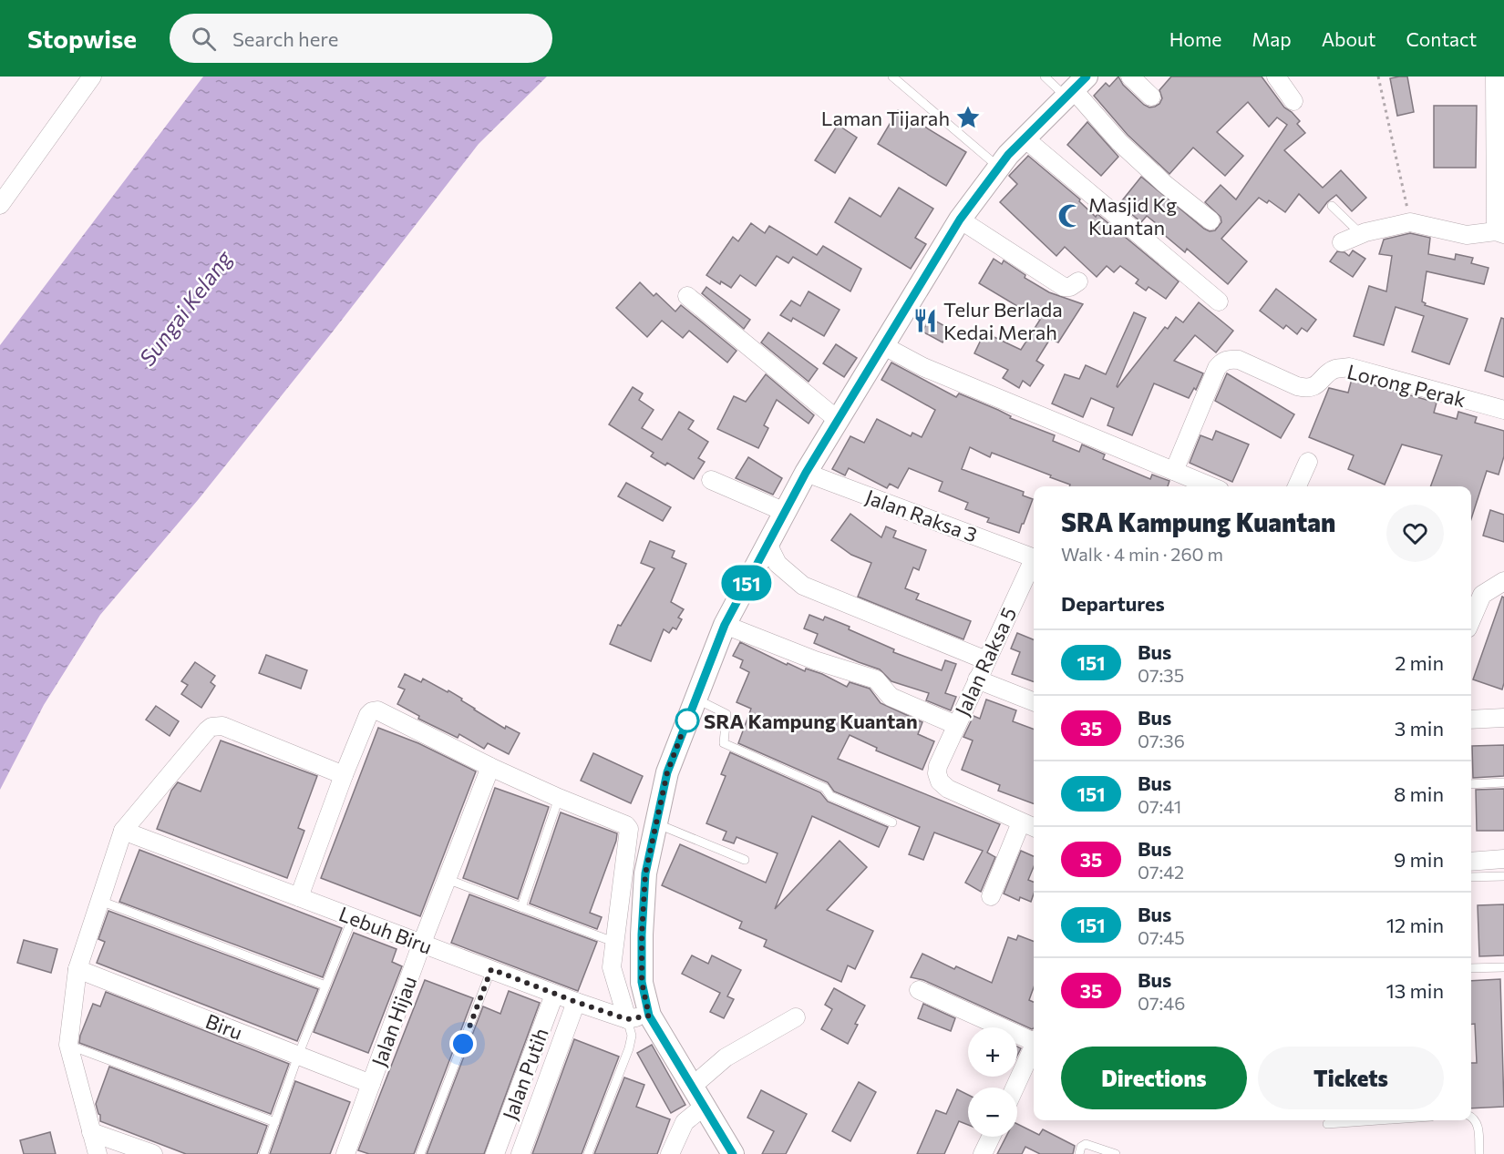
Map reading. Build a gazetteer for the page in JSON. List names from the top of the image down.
{
  "streets": {
    "street": [
      "Lorong Perak",
      "Jalan Raksa 3",
      "Jalan Raksa 5",
      "Lebuh Biru",
      "Jalan Hijau",
      "Biru",
      "Jalan Putih"
    ]
  },
  "crossings": [
    ["Lebuh Biru", "Jalan Hijau"],
    ["Lebuh Biru", "Jalan Putih"],
    ["Jalan Hijau", "Biru"]
  ],
  "water": ["Sungai Kelang"],
  "places": {
    "place": ["Laman Tijarah"],
    "mosque": ["Masjid Kg Kuantan"],
    "restaurant": ["Telur Berlada Kedai Merah"],
    "other": ["SRA Kampung Kuantan"]
  },
  "lines": ["bus line 151"],
  "page": {
    "header": "Stopwise",
    "search": "Search here",
    "nav": [
      "Home",
      "Map",
      "About",
      "Contact"
    ],
    "on_map": "151",
    "heading": [
      ["SRA Kampung Kuantan", "Walk · 4 min · 260 m"],
      "Departures"
    ],
    "list": [
      {
        "mark": "151",
        "name": "Bus",
        "note": "07:35",
        "value": "2 min"
      },
      {
        "mark": "35",
        "name": "Bus",
        "note": "07:36",
        "value": "3 min"
      },
      {
        "mark": "151",
        "name": "Bus",
        "note": "07:41",
        "value": "8 min"
      },
      {
        "mark": "35",
        "name": "Bus",
        "note": "07:42",
        "value": "9 min"
      },
      {
        "mark": "151",
        "name": "Bus",
        "note": "07:45",
        "value": "12 min"
      },
      {
        "mark": "35",
        "name": "Bus",
        "note": "07:46",
        "value": "13 min"
      }
    ],
    "map_buttons": ["+", "−"],
    "buttons": ["Directions", "Tickets"]
  }
}
